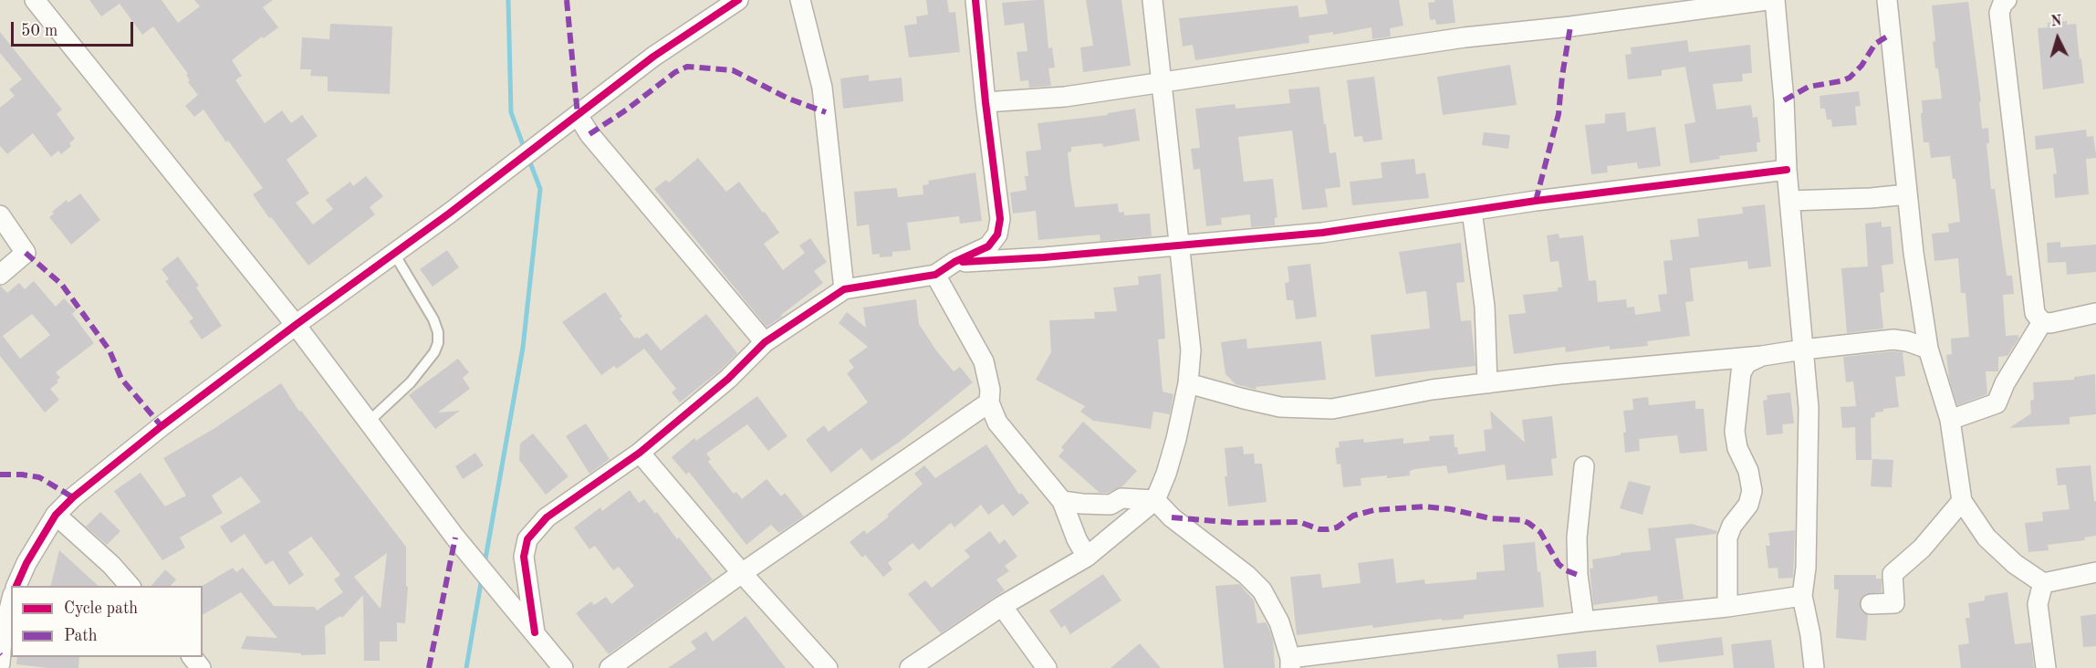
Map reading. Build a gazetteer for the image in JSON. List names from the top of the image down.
{
  "legend": ["Cycle path", "Path"],
  "scale_bar": "50 m",
  "north": "top"
}
